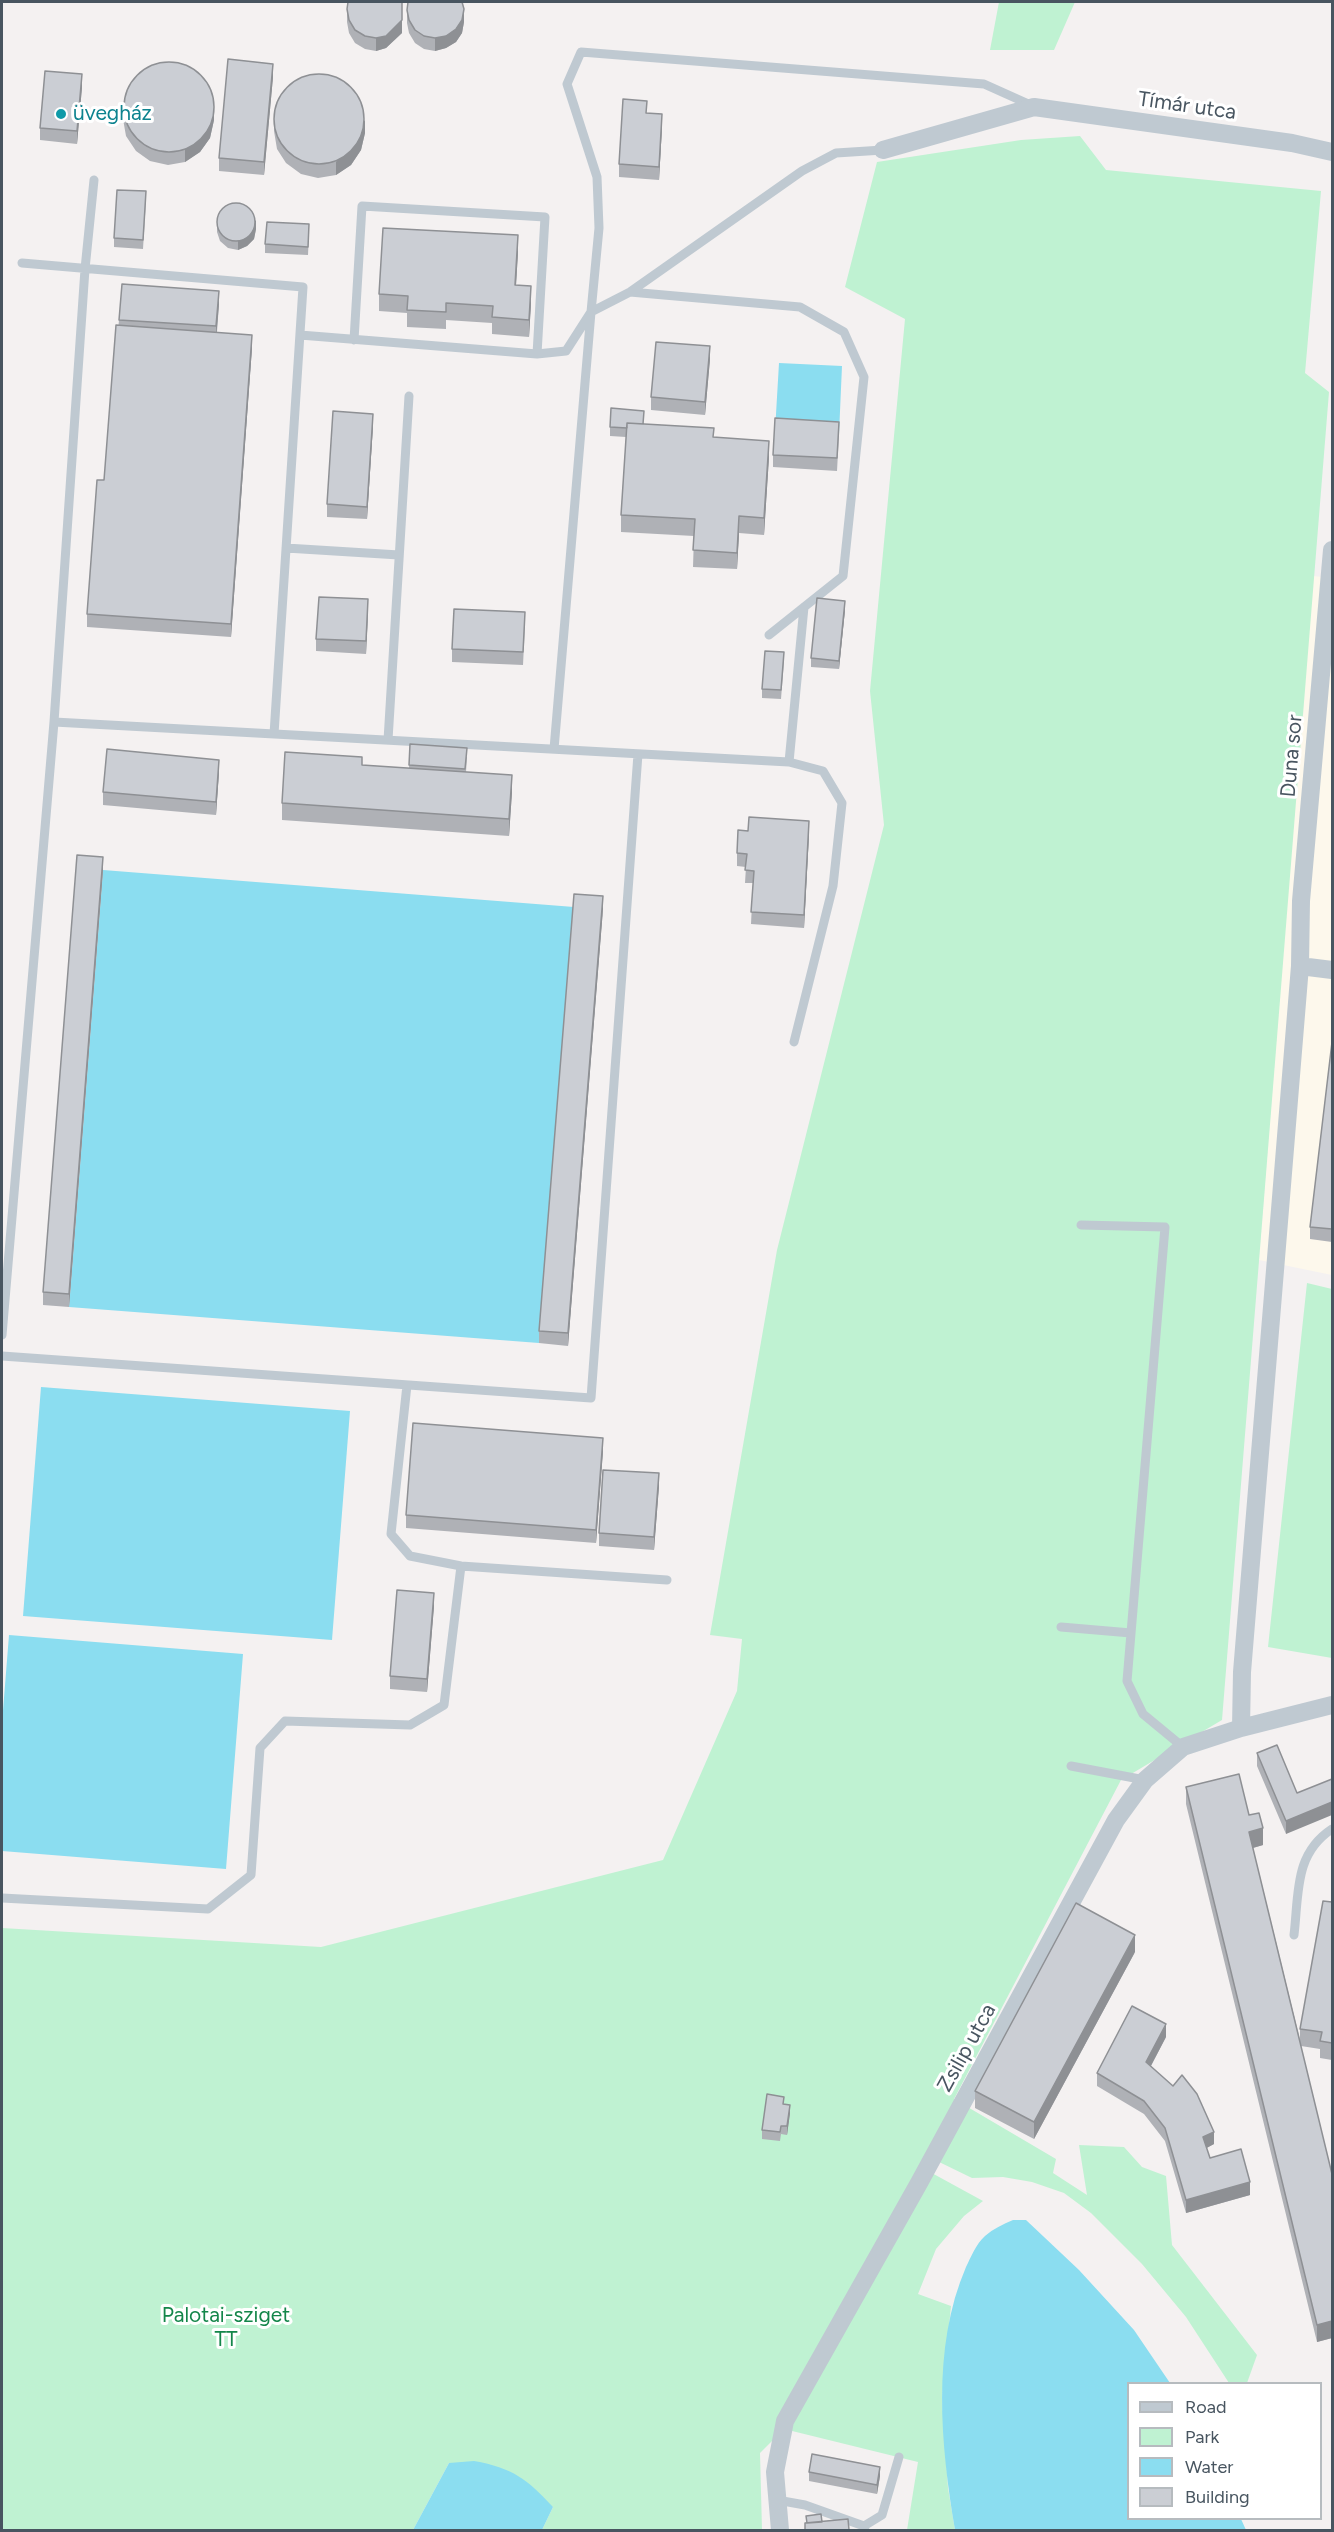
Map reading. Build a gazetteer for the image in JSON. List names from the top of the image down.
{
  "streets": {
    "street": ["Tímár utca", "Duna sor", "Zsilip utca"]
  },
  "crossings": [
    ["Duna sor", "Zsilip utca"]
  ],
  "parks": ["Palotai-sziget TT"],
  "places": ["üvegház"],
  "legend": [
    "Road",
    "Park",
    "Water",
    "Building"
  ]
}
